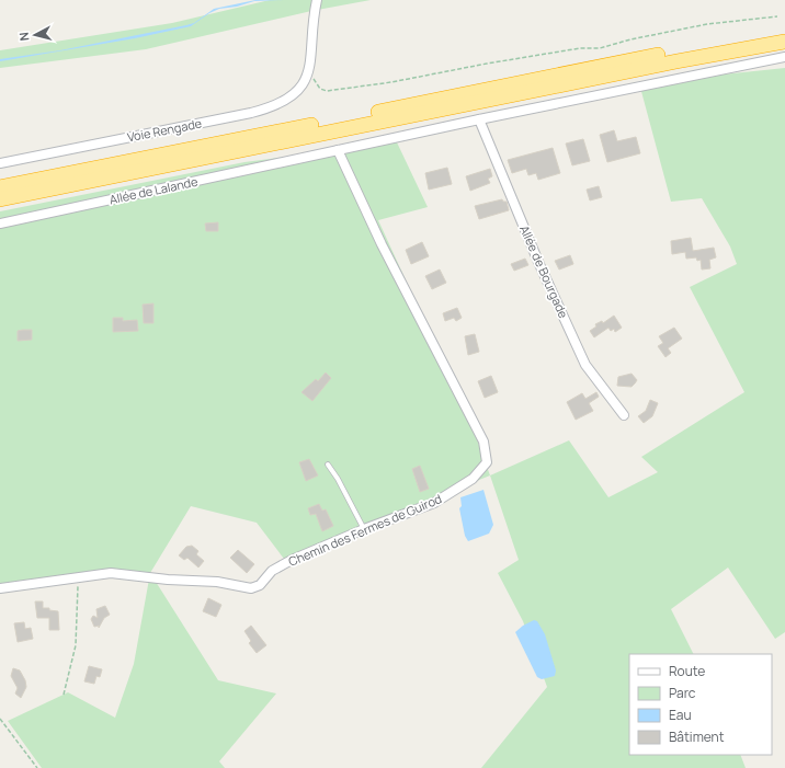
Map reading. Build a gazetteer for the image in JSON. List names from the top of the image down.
{
  "streets": {
    "street": [
      "Voie Rengade",
      "Allée de Lalande",
      "Allée de Bourgade",
      "Chemin des Fermes de Guirod"
    ]
  },
  "crossings": [
    ["Allée de Lalande", "Allée de Bourgade"],
    ["Allée de Lalande", "Chemin des Fermes de Guirod"]
  ],
  "legend": [
    "Route",
    "Parc",
    "Eau",
    "Bâtiment"
  ],
  "north": "left"
}
